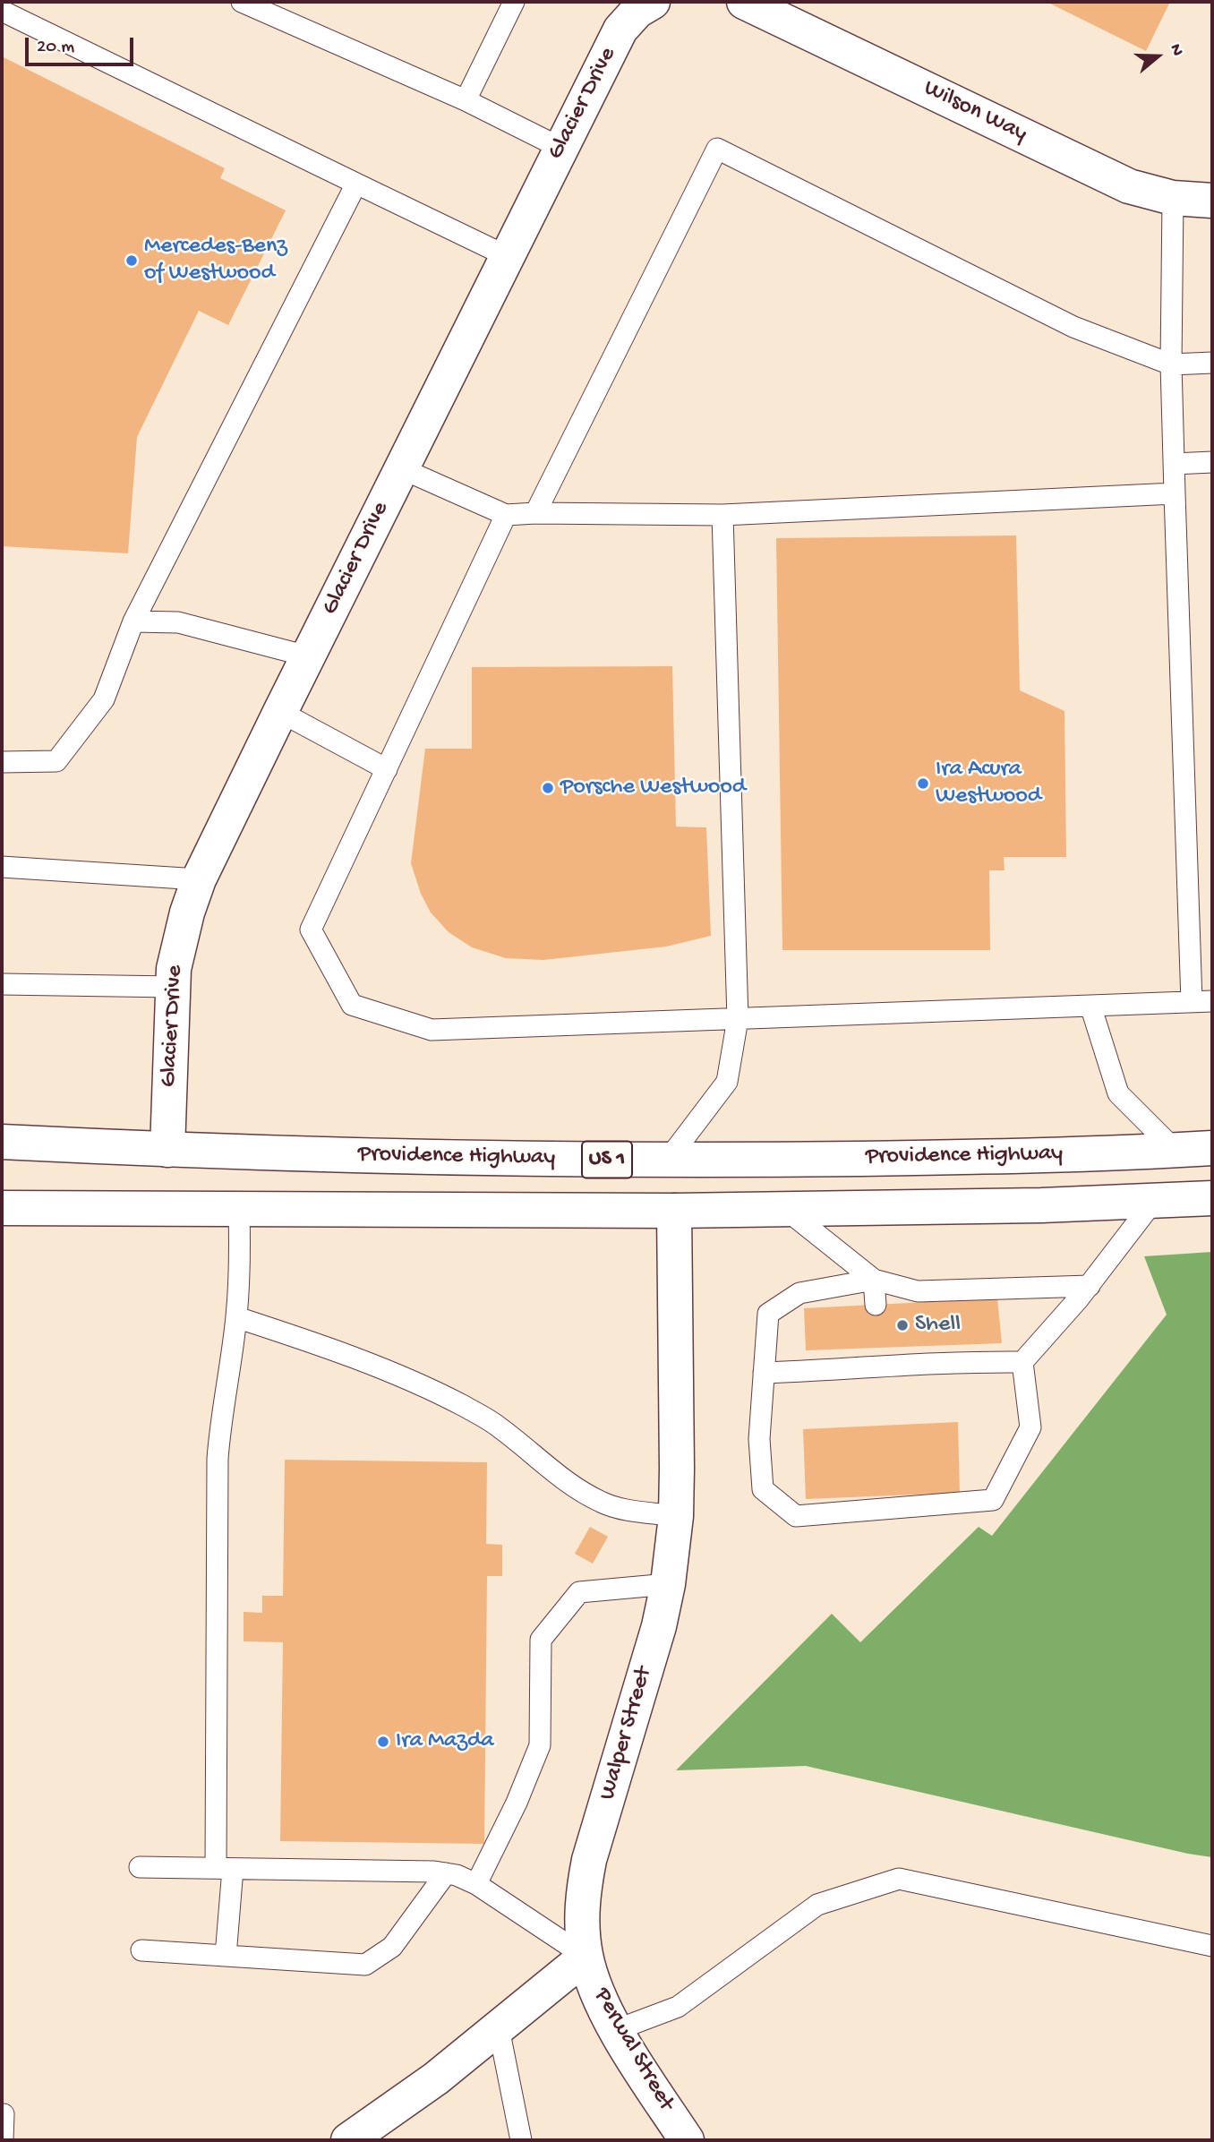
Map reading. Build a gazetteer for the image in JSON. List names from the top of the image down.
{
  "streets": {
    "street": [
      "Glacier Drive",
      "Wilson Way",
      "Providence Highway",
      "US 1",
      "Walper Street",
      "Perwal Street"
    ]
  },
  "crossings": [
    ["Glacier Drive", "Providence Highway"],
    ["US 1", "Walper Street"],
    ["Walper Street", "Perwal Street"]
  ],
  "places": [
    "Mercedes-Benz of Westwood",
    "Ira Acura Westwood",
    "Porsche Westwood",
    "Shell",
    "Ira Mazda"
  ],
  "scale_bar": "20 m",
  "north": "right"
}
